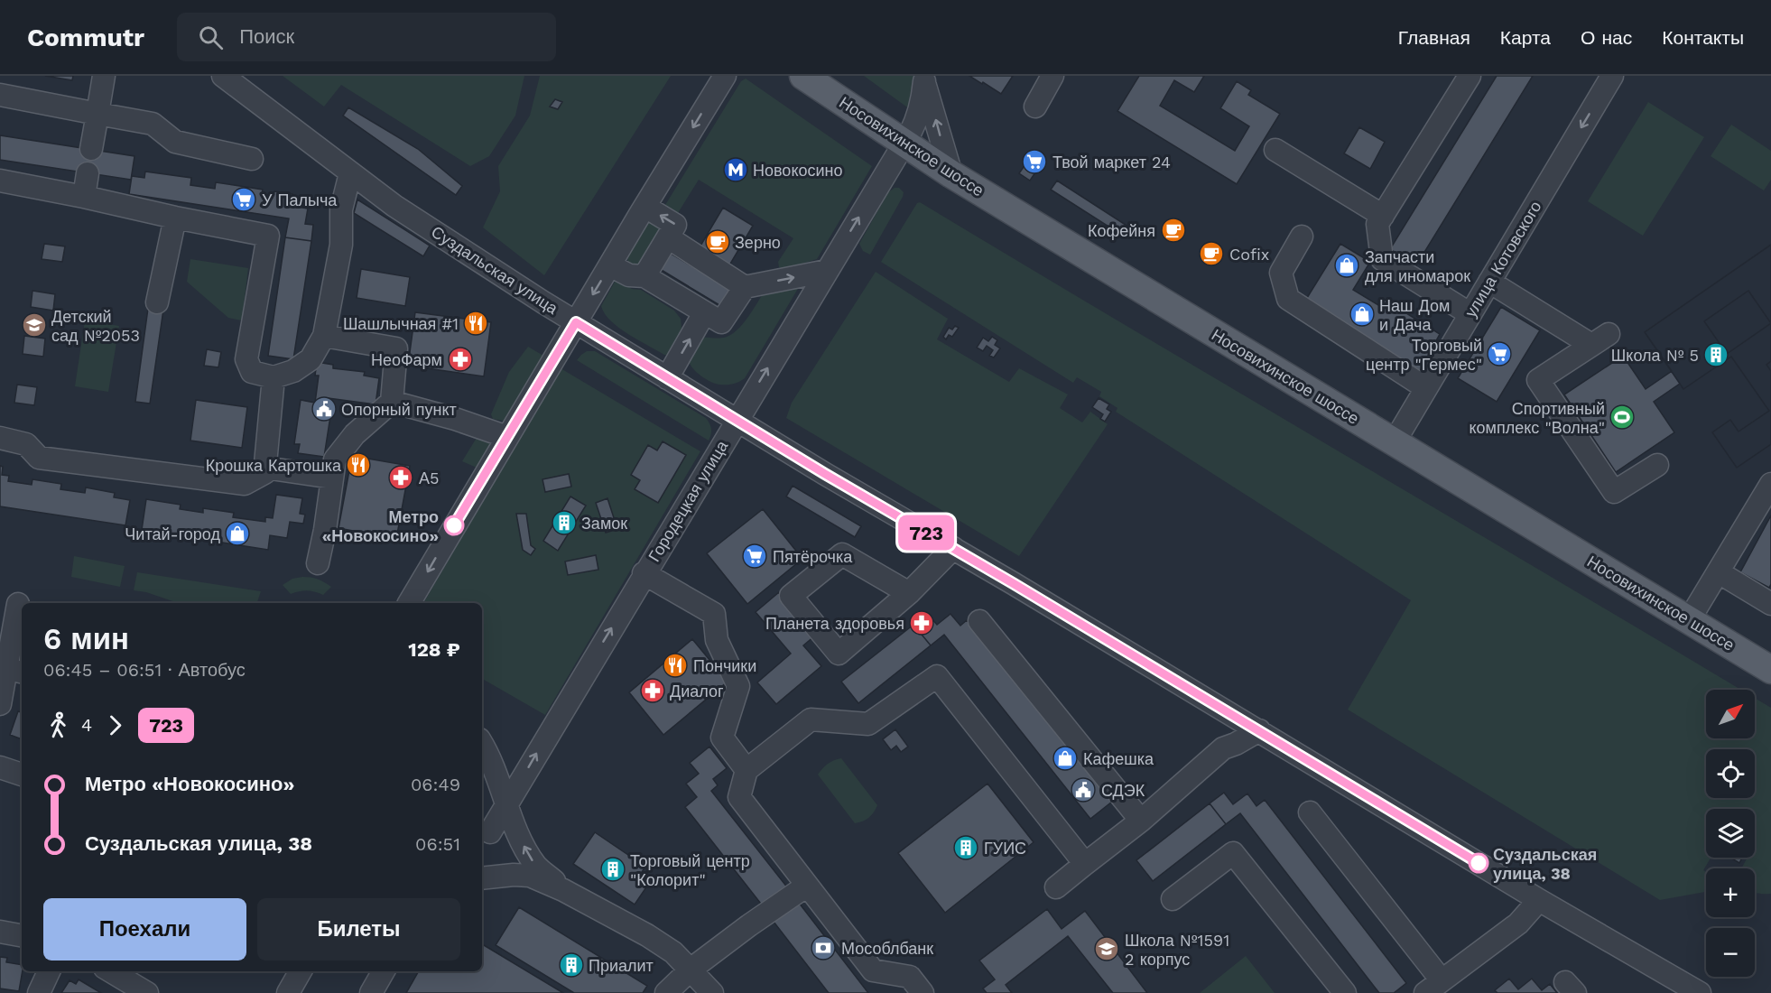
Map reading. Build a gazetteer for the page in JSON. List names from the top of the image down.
{
  "streets": {
    "main road": ["Носовихинское шоссе"],
    "street": ["улица Котовского", "Суздальская улица", "Городецкая улица"]
  },
  "crossings": [
    ["Носовихинское шоссе", "улица Котовского"],
    ["Носовихинское шоссе", "Городецкая улица"],
    ["Суздальская улица", "Городецкая улица"]
  ],
  "places": {
    "supermarket": [
      "Твой маркет 24",
      "У Палыча",
      "Торговый центр \"Гермес\"",
      "Пятёрочка"
    ],
    "metro station": ["Новокосино"],
    "cafe": ["Кофейня", "Зерно", "Cofix"],
    "shop": [
      "Запчасти для иномарок",
      "Наш Дом и Дача",
      "Читай-город",
      "Кафешка"
    ],
    "restaurant": ["Шашлычная #1", "Крошка Картошка", "Пончики"],
    "school or university": ["Детский сад №2053", "Школа №1591 2 корпус"],
    "building": [
      "Школа № 5",
      "Замок",
      "ГУИС",
      "Торговый центр \"Колорит\"",
      "Приалит"
    ],
    "pharmacy": [
      "НеоФарм",
      "А5",
      "Планета здоровья",
      "Диалог"
    ],
    "public building": ["Опорный пункт", "СДЭК"],
    "sports": ["Спортивный комплекс \"Волна\""],
    "other": ["Метро «Новокосино»", "Суздальская улица, 38"],
    "bank": ["Мособлбанк"]
  },
  "lines": ["bus line 723"],
  "north": "top right",
  "page": {
    "header": "Commutr",
    "search": "Поиск",
    "nav": [
      "Главная",
      "Карта",
      "О нас",
      "Контакты"
    ],
    "on_map": "723",
    "heading": ["6 мин", "06:45 – 06:51 · Автобус", "128 ₽"],
    "map_buttons": ["+", "−"],
    "legs": ["4", "723"],
    "list": [
      {
        "name": "Метро «Новокосино»",
        "value": "06:49"
      },
      {
        "name": "Суздальская улица, 38",
        "value": "06:51"
      }
    ],
    "buttons": ["Поехали", "Билеты"]
  }
}
